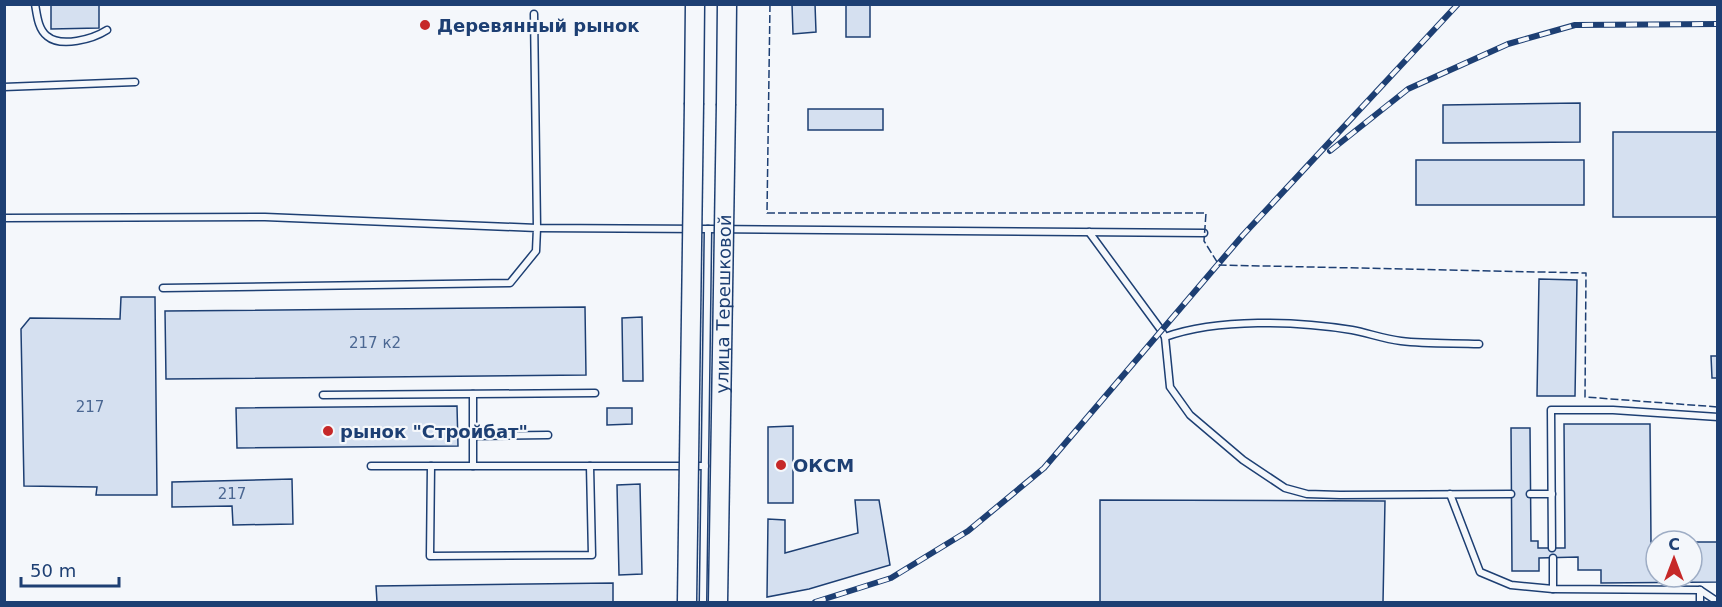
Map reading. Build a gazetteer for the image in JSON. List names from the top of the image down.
{
  "streets": {
    "main road": ["улица Терешковой"]
  },
  "places": ["Деревянный рынок", "рынок \"Стройбат\"", "ОКСМ"],
  "house_numbers": ["217 к2", "217", "217"],
  "scale_bar": "50 m",
  "north": "top"
}
